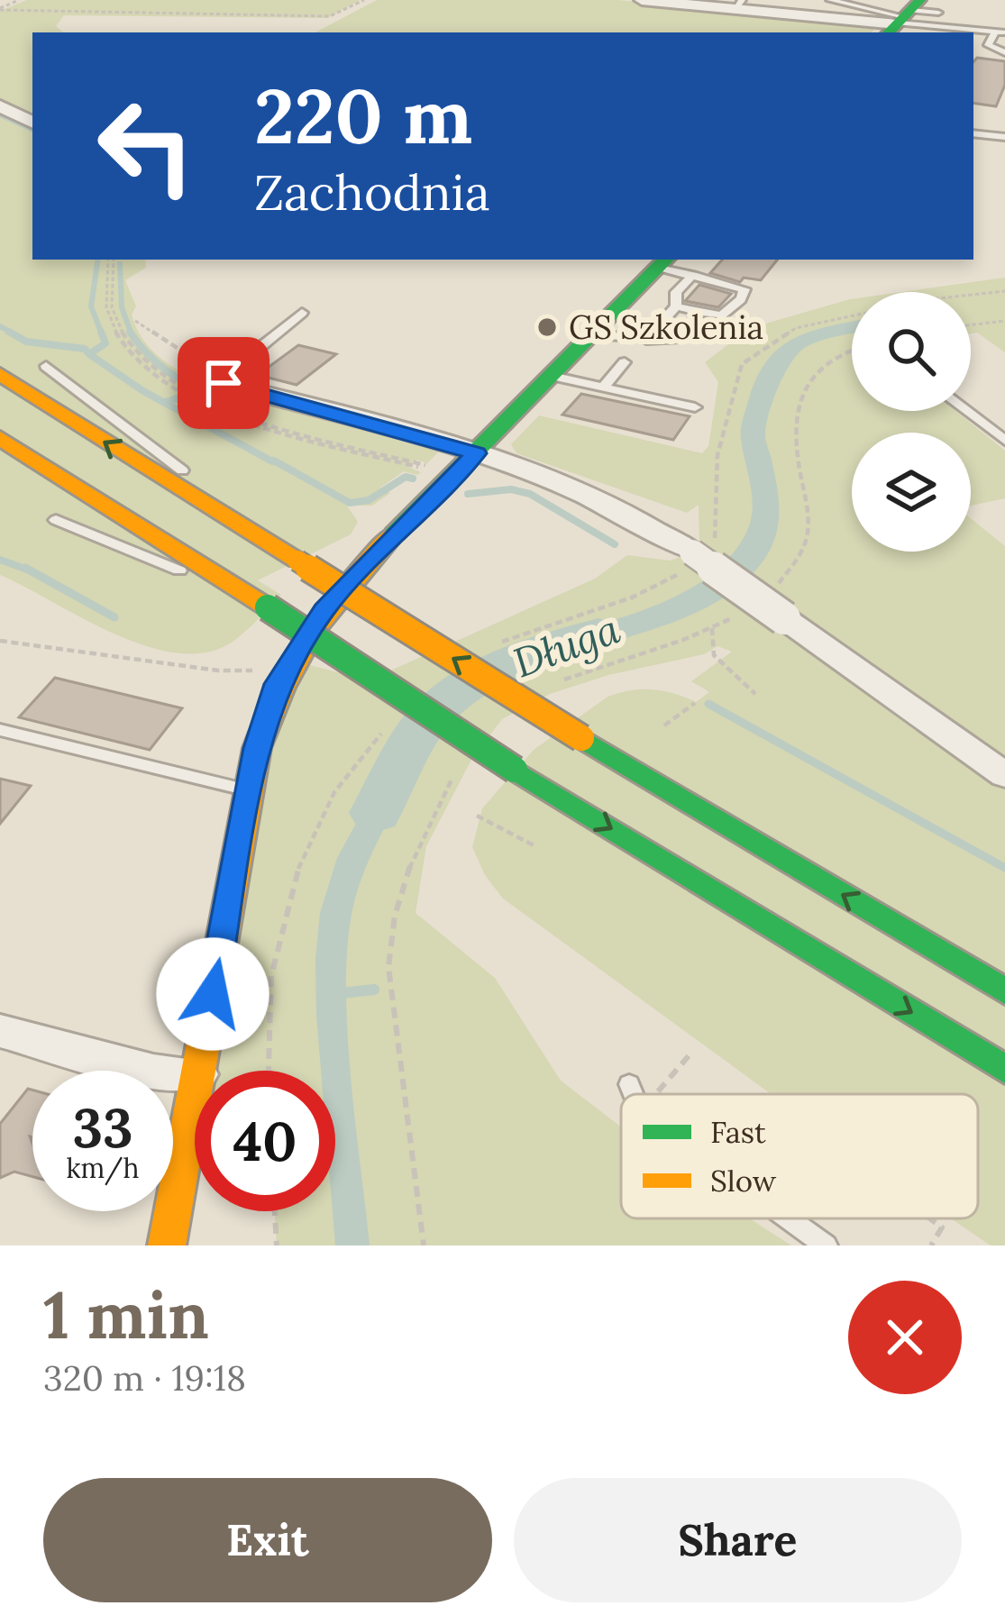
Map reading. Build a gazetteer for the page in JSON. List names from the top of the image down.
{
  "water": ["Długa"],
  "places": ["GS Szkolenia"],
  "legend": ["Fast", "Slow"],
  "page": {
    "turn": ["220 m", "Zachodnia"],
    "speed": "33 km/h",
    "limit": "40",
    "heading": ["1 min", "320 m · 19:18"],
    "buttons": ["Exit", "Share"]
  }
}
